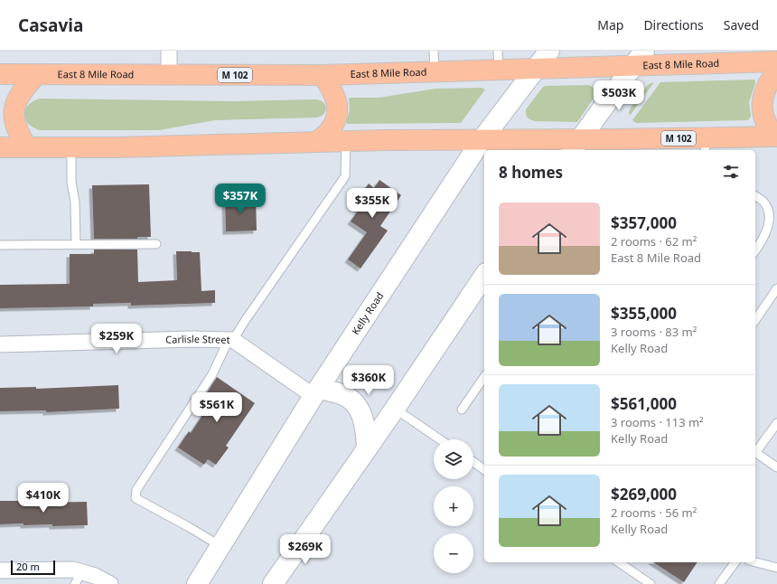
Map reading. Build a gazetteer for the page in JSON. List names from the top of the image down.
{
  "streets": {
    "highway": ["East 8 Mile Road", "M 102"],
    "street": ["Kelly Road", "Carlisle Street"]
  },
  "crossings": [
    ["East 8 Mile Road", "Kelly Road"],
    ["M 102", "Kelly Road"],
    ["Kelly Road", "Carlisle Street"]
  ],
  "scale_bar": "20 m",
  "page": {
    "header": "Casavia",
    "nav": ["Map", "Directions", "Saved"],
    "price": [
      "$503K",
      "$357K",
      "$355K",
      "$259K",
      "$360K",
      "$561K",
      "$410K",
      "$269K"
    ],
    "heading": "8 homes",
    "list": [
      {
        "name": "$357,000",
        "note": "2 rooms · 62 m² · East 8 Mile Road"
      },
      {
        "name": "$355,000",
        "note": "3 rooms · 83 m² · Kelly Road"
      },
      {
        "name": "$561,000",
        "note": "3 rooms · 113 m² · Kelly Road"
      },
      {
        "name": "$269,000",
        "note": "2 rooms · 56 m² · Kelly Road"
      }
    ],
    "map_buttons": ["+", "−"],
    "scale": "20 m"
  }
}
